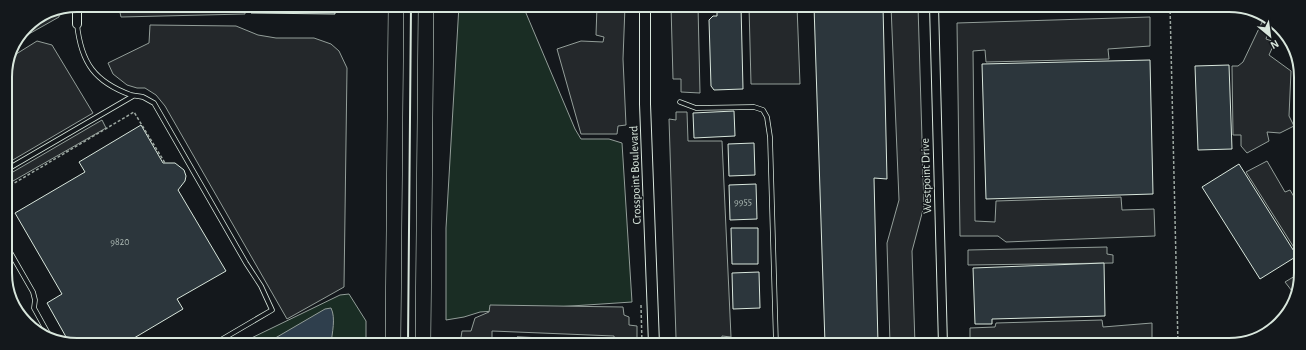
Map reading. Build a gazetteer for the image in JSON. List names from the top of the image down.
{
  "streets": {
    "street": ["Crosspoint Boulevard", "Westpoint Drive"]
  },
  "house_numbers": ["9955", "9820"],
  "north": "bottom right"
}
